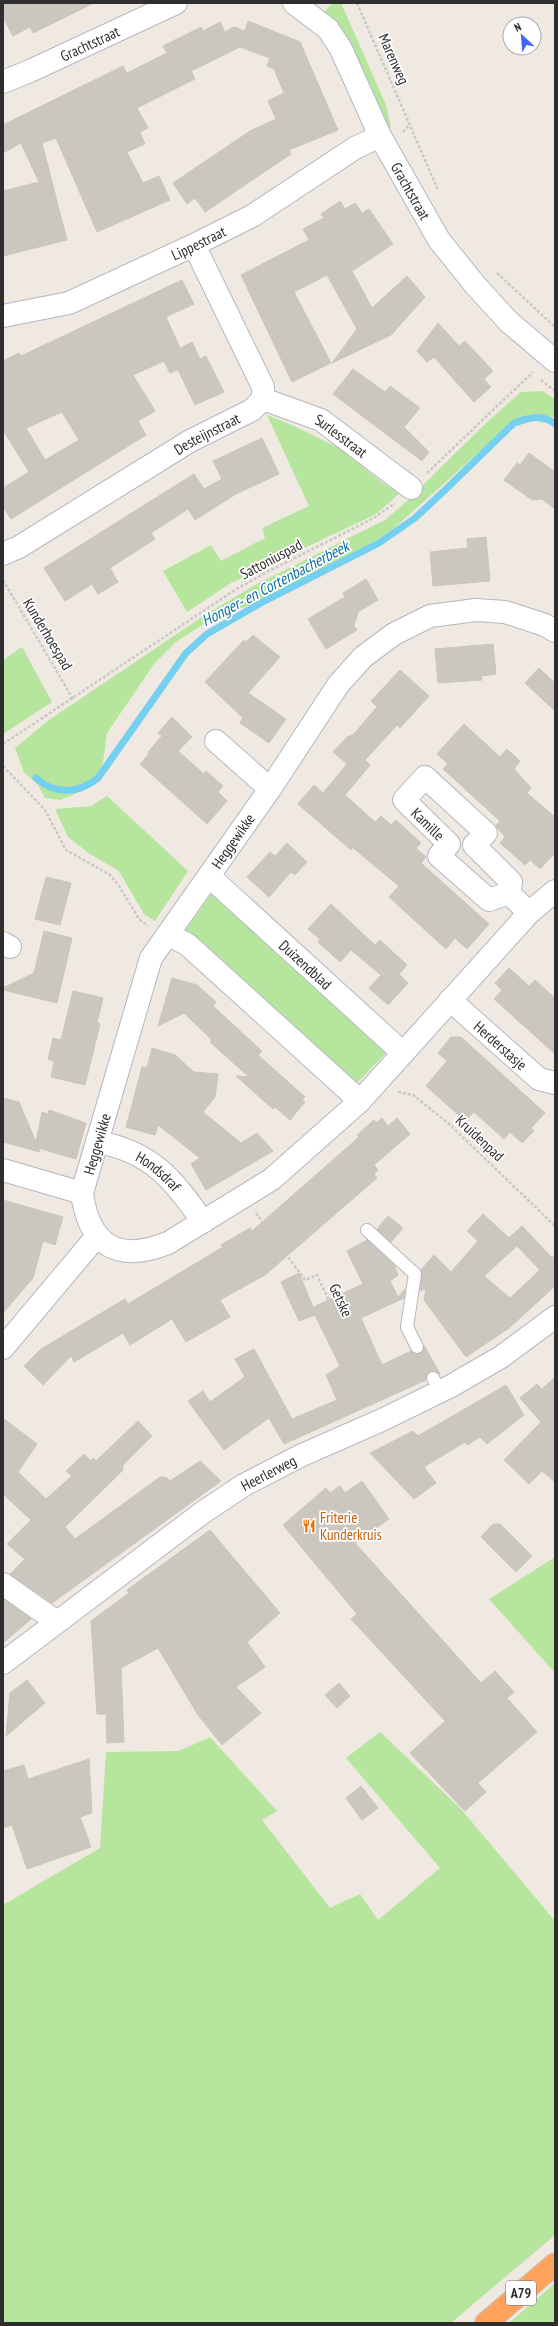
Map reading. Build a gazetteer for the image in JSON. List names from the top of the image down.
{
  "streets": {
    "highway": ["A79"],
    "street": [
      "Grachtstraat",
      "Lippestraat",
      "Desteijnstraat",
      "Surlesstraat",
      "Kamille",
      "Heggewikke",
      "Duizendblad",
      "Herderstasje",
      "Hondsdraf",
      "Heerlerweg"
    ],
    "path": [
      "Marenweg",
      "Sattoniuspad",
      "Kunderhoespad",
      "Kruidenpad",
      "Getske"
    ]
  },
  "crossings": [
    ["Grachtstraat", "Lippestraat"],
    ["Desteijnstraat", "Surlesstraat"],
    ["Surlesstraat", "Sattoniuspad"],
    ["Sattoniuspad", "Kunderhoespad"],
    ["Heggewikke", "Duizendblad"],
    ["Heggewikke", "Herderstasje"],
    ["Heggewikke", "Kruidenpad"],
    ["Heggewikke", "Hondsdraf"],
    ["Heggewikke", "Getske"],
    ["Getske", "Heerlerweg"]
  ],
  "water": ["Honger- en Cortenbacherbeek"],
  "places": {
    "restaurant": ["Friterie Kunderkruis"]
  },
  "north": "top left"
}
